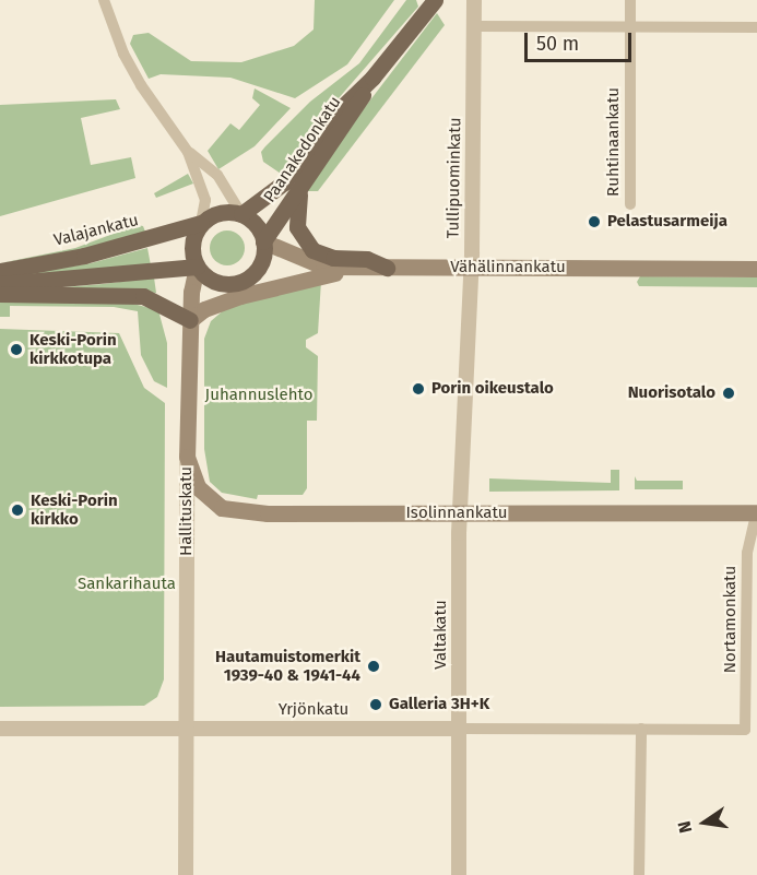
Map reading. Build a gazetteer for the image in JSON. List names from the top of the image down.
{
  "streets": {
    "main road": [
      "Paanakedonkatu",
      "Valajankatu",
      "Vähälinnankatu",
      "Hallituskatu",
      "Isolinnankatu"
    ],
    "street": [
      "Ruhtinaankatu",
      "Tullipuominkatu",
      "Nortamonkatu",
      "Valtakatu",
      "Yrjönkatu"
    ]
  },
  "crossings": [
    ["Paanakedonkatu", "Valajankatu"],
    ["Paanakedonkatu", "Vähälinnankatu"],
    ["Paanakedonkatu", "Hallituskatu"],
    ["Tullipuominkatu", "Vähälinnankatu"],
    ["Tullipuominkatu", "Isolinnankatu"],
    ["Tullipuominkatu", "Valtakatu"],
    ["Valajankatu", "Vähälinnankatu"],
    ["Valajankatu", "Hallituskatu"],
    ["Vähälinnankatu", "Hallituskatu"],
    ["Hallituskatu", "Isolinnankatu"],
    ["Hallituskatu", "Yrjönkatu"],
    ["Isolinnankatu", "Nortamonkatu"],
    ["Isolinnankatu", "Valtakatu"],
    ["Nortamonkatu", "Yrjönkatu"],
    ["Valtakatu", "Yrjönkatu"]
  ],
  "parks": ["Juhannuslehto", "Sankarihauta"],
  "places": [
    "Pelastusarmeija",
    "Keski-Porin kirkkotupa",
    "Porin oikeustalo",
    "Nuorisotalo",
    "Keski-Porin kirkko",
    "Hautamuistomerkit 1939-40 & 1941-44",
    "Galleria 3H+K"
  ],
  "scale_bar": "50 m",
  "north": "left"
}
